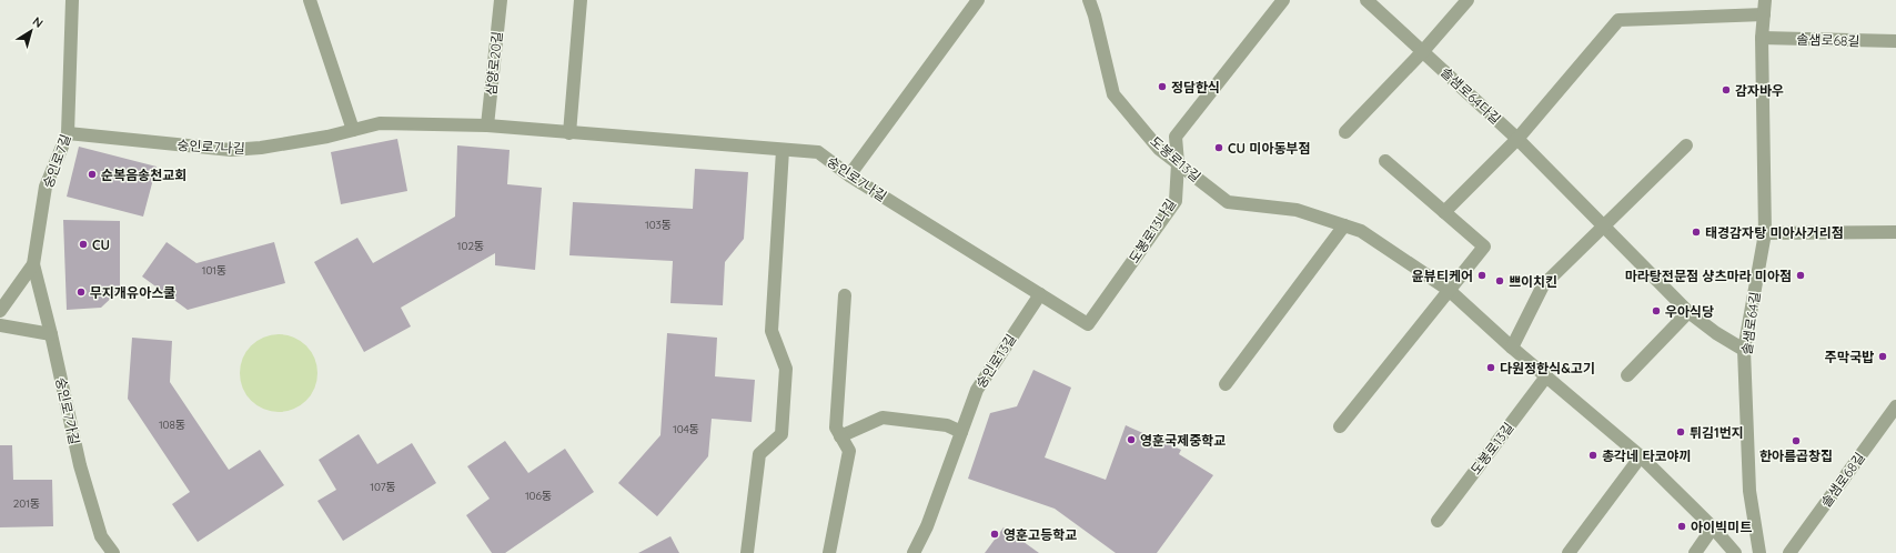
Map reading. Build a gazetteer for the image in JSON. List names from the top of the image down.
{
  "streets": {
    "street": [
      "솔샘로68길",
      "삼양로20길",
      "솔샘로64다길",
      "숭인로7나길",
      "도봉로13길",
      "숭인로7길",
      "도봉로13나길",
      "솔샘로64길",
      "숭인로13길",
      "숭인로7가길"
    ]
  },
  "crossings": [
    ["솔샘로68길", "솔샘로64길"],
    ["삼양로20길", "숭인로7나길"],
    ["솔샘로64다길", "솔샘로64길"],
    ["숭인로7나길", "숭인로7길"],
    ["숭인로7나길", "도봉로13나길"],
    ["숭인로7나길", "숭인로13길"],
    ["도봉로13길", "도봉로13나길"],
    ["숭인로7길", "숭인로7가길"],
    ["도봉로13나길", "숭인로13길"]
  ],
  "places": [
    "정담한식",
    "감자바우",
    "CU 미아동부점",
    "순복음송천교회",
    "태경감자탕 미아사거리점",
    "CU",
    "윤뷰티케어",
    "마라탕전문점 샹츠마라 미아점",
    "쁘이치킨",
    "무지개유아스쿨",
    "우아식당",
    "주막국밥",
    "다원정한식&고기",
    "튀김1번지",
    "영훈국제중학교",
    "한아름곱창집",
    "총각네 타코야끼",
    "아이빅미트",
    "영훈고등학교"
  ],
  "house_numbers": [
    "103동",
    "102동",
    "101동",
    "108동",
    "104동",
    "107동",
    "106동",
    "201동"
  ],
  "north": "top right"
}
